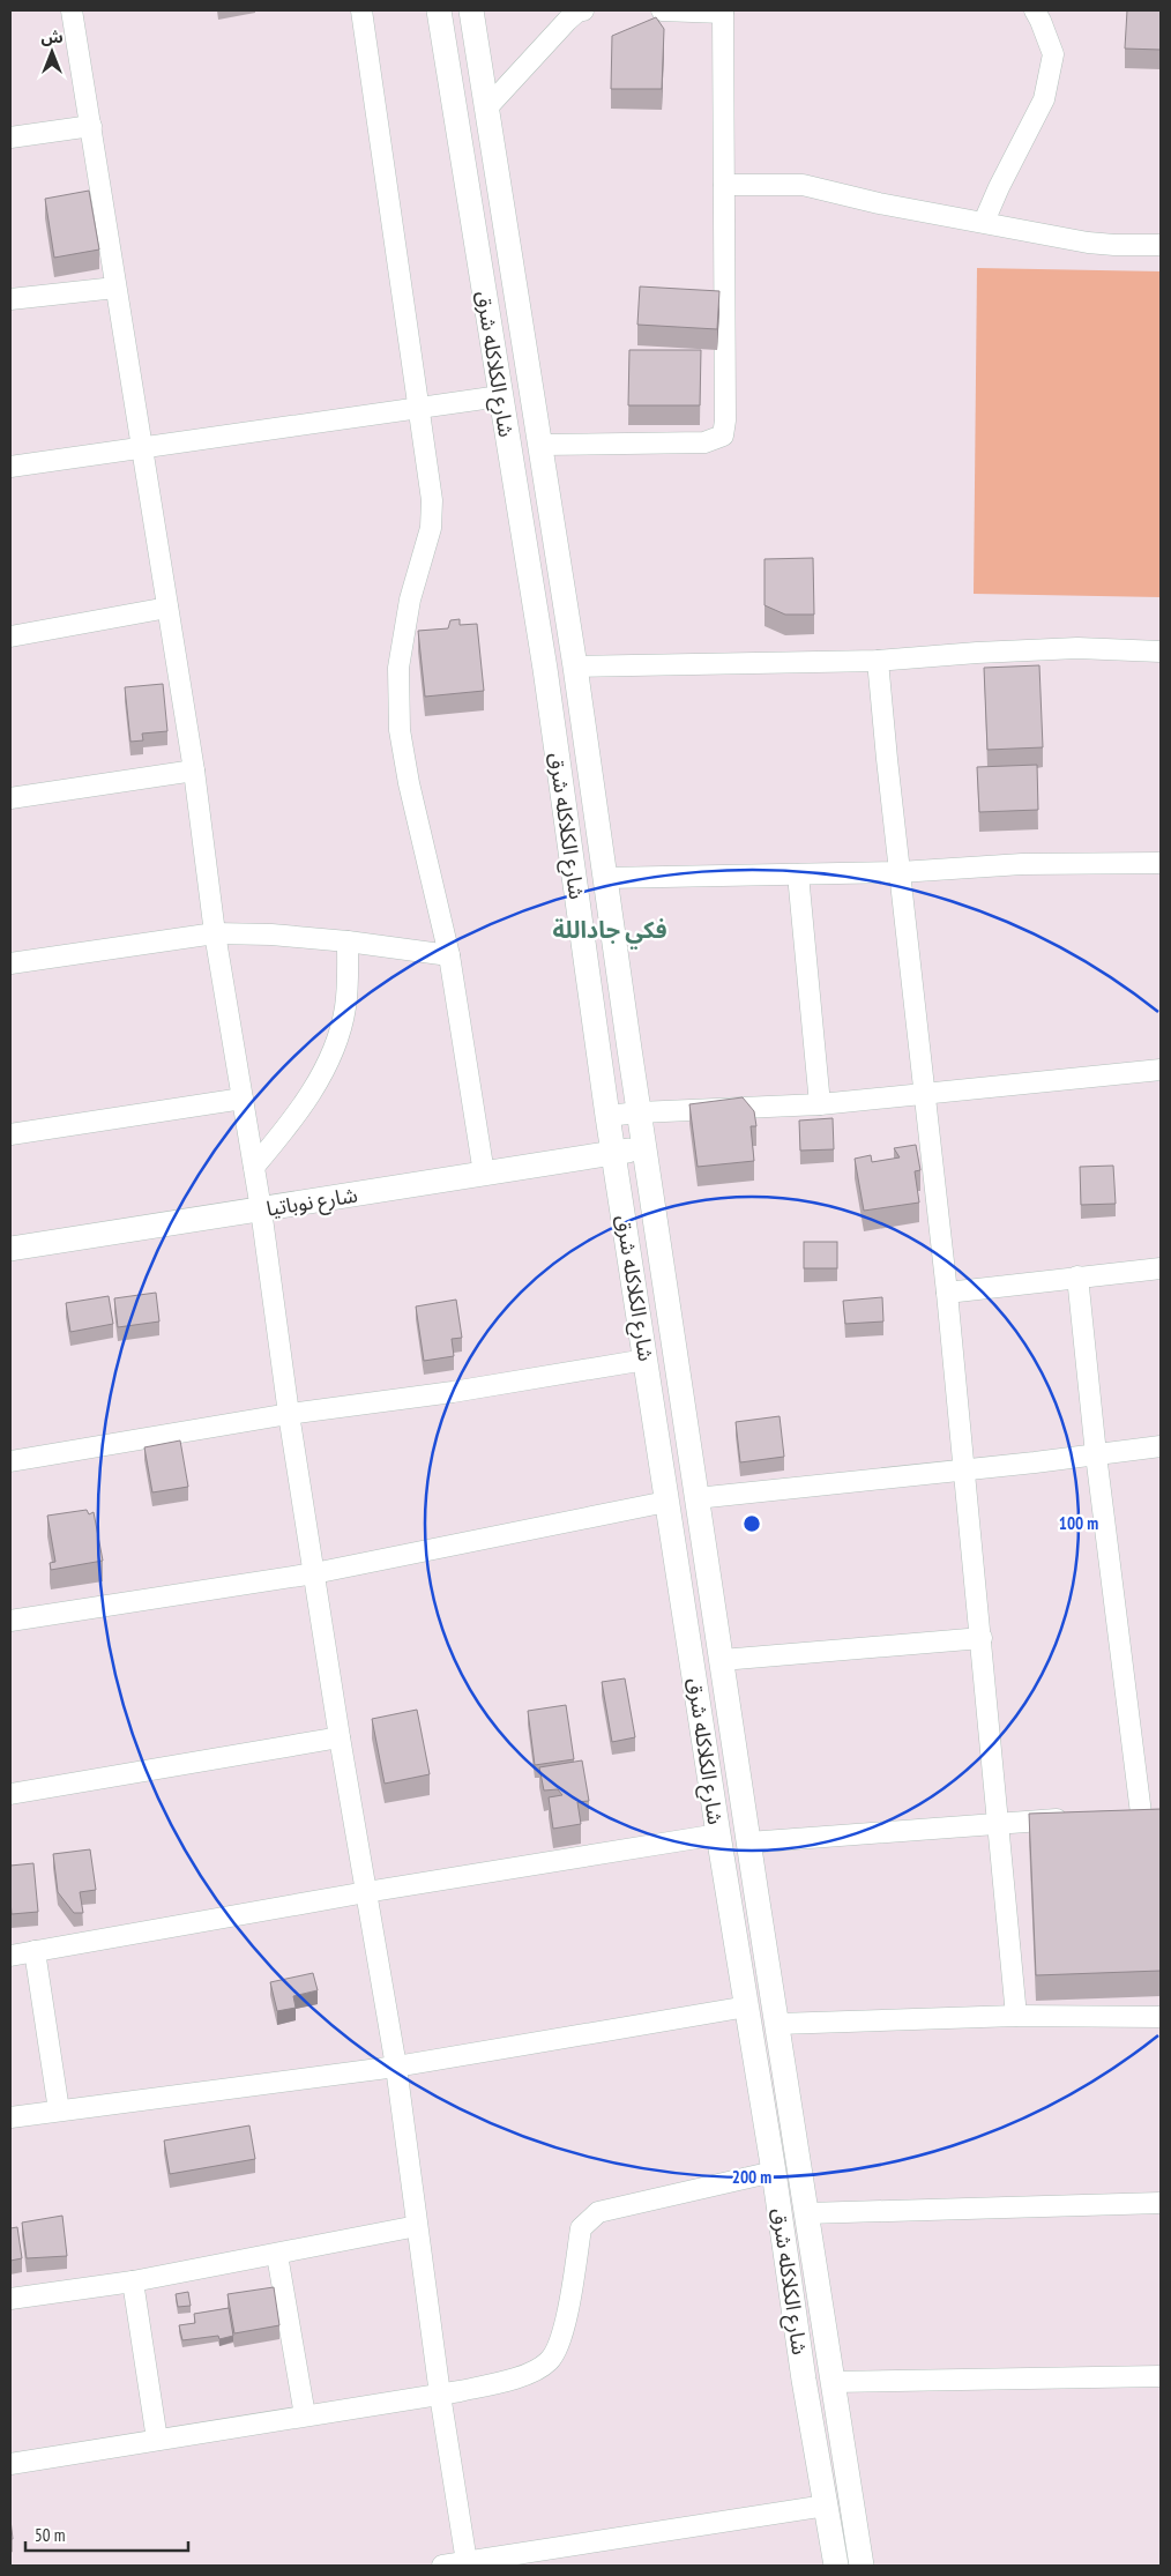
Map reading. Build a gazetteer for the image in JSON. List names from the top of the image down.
{
  "streets": {
    "street": ["شارع الكلاكله شرق", "شارع نوباتيا"]
  },
  "crossings": [
    ["شارع الكلاكله شرق", "شارع نوباتيا"]
  ],
  "districts": ["فكي جاداللة"],
  "scale_bar": "50 m",
  "north": "top",
  "rings": ["100 m", "200 m"]
}
